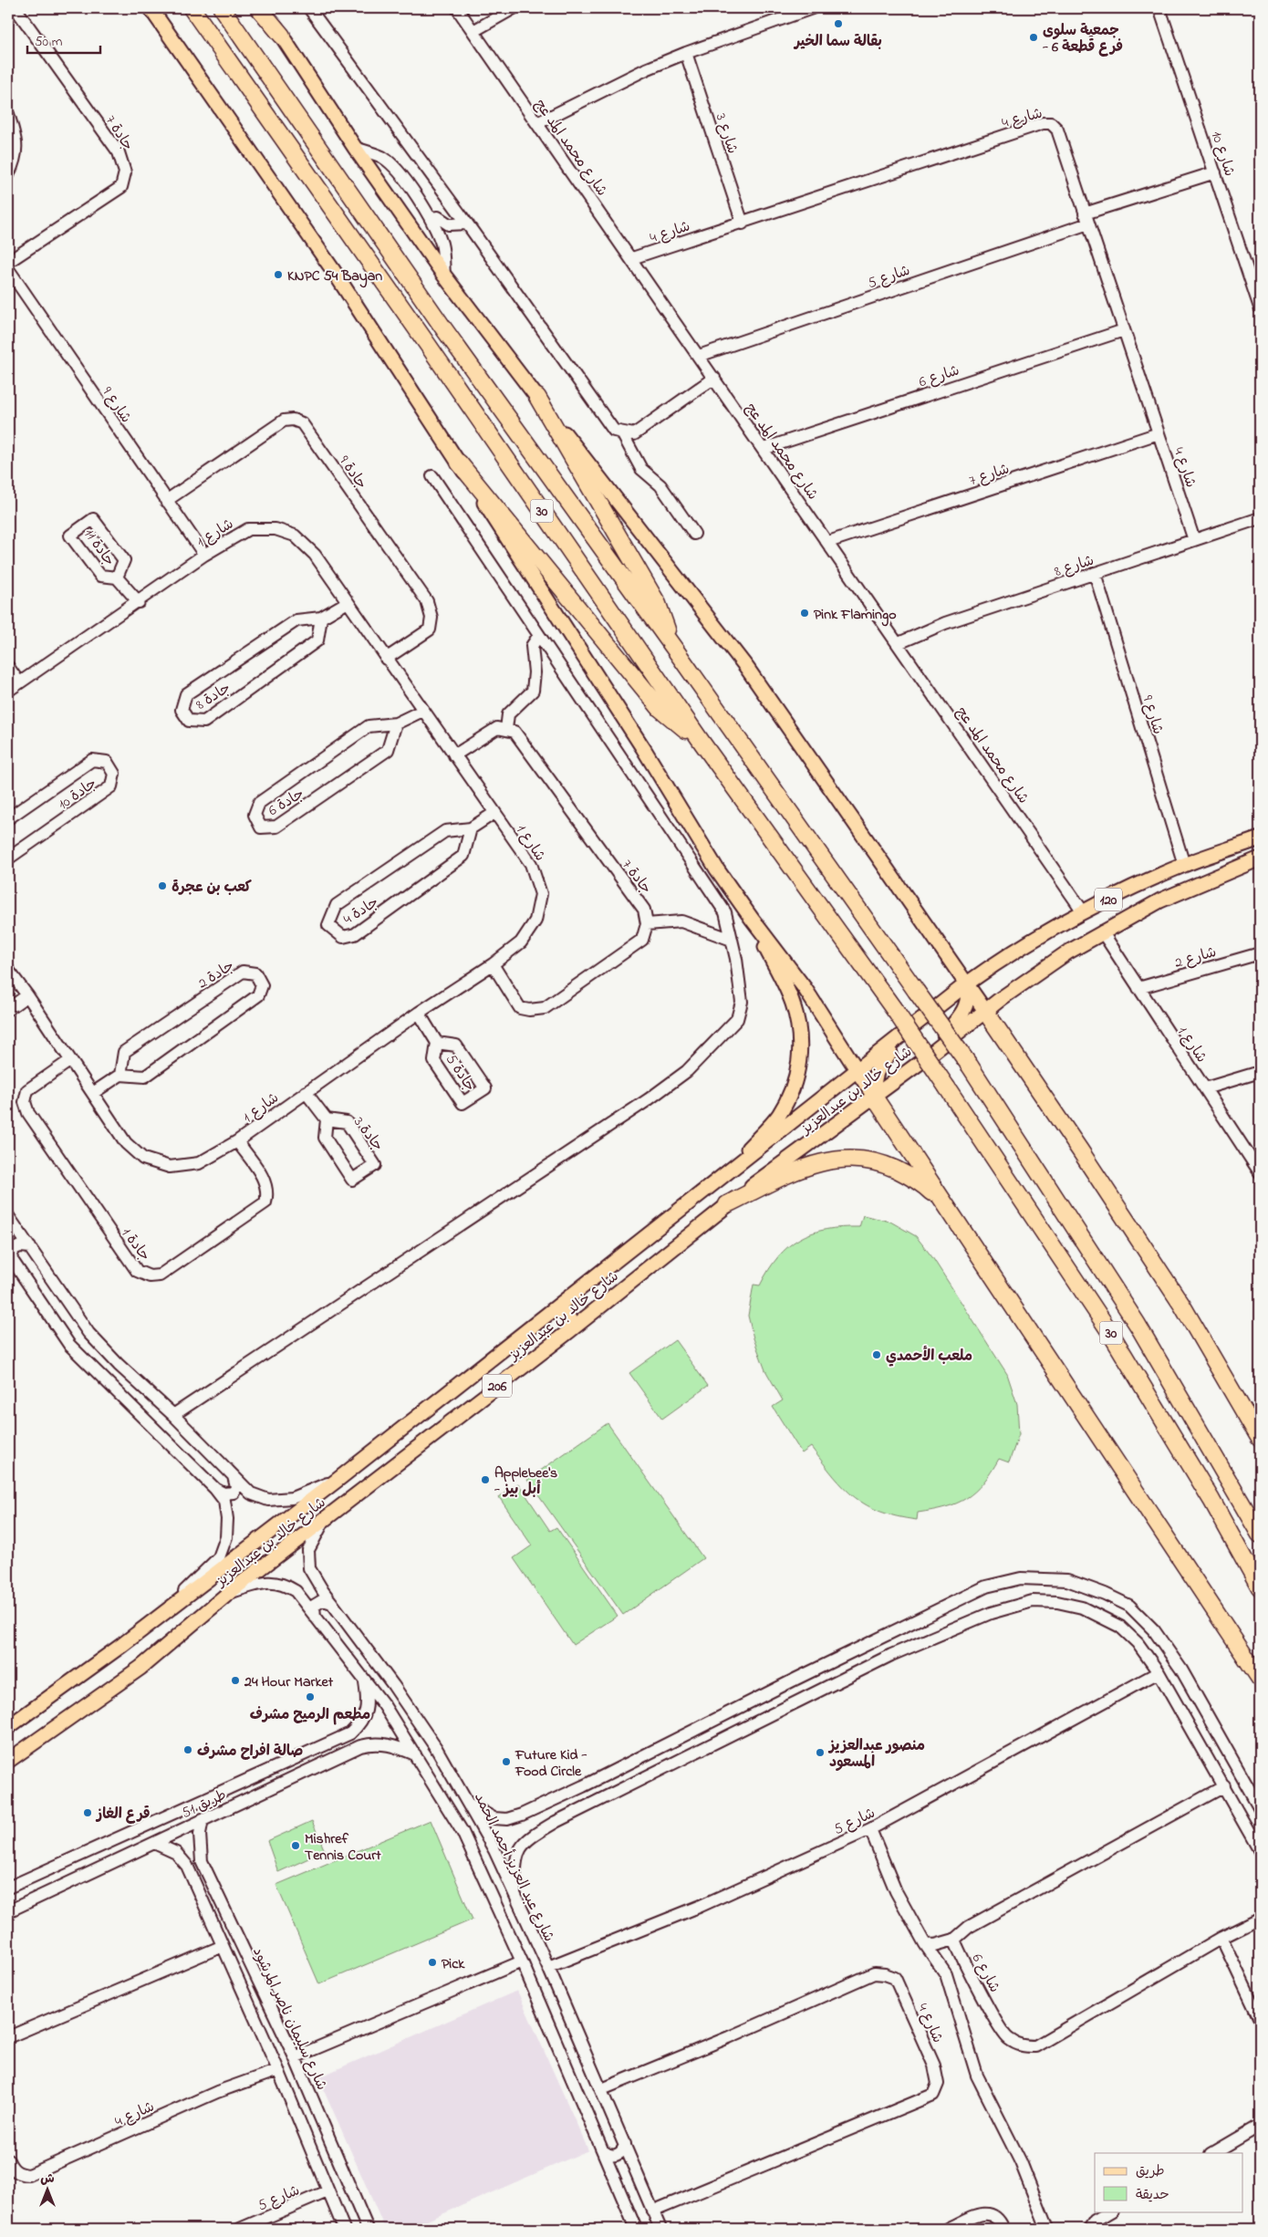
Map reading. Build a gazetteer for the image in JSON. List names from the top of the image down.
{
  "streets": {
    "highway": ["30"],
    "main road": ["120", "شارع خالد بن عبدالعزيز", "206"],
    "street": [
      "شارع 4",
      "جادة 7",
      "شارع 3",
      "شارع محمد المد عج",
      "شارع 10",
      "شارع 5",
      "شارع 6",
      "شارع 9",
      "جادة 9",
      "شارع 7",
      "شارع 1",
      "جادة 11",
      "شارع 8",
      "جادة 8",
      "جادة 10",
      "جادة 6",
      "جادة 4",
      "شارع 2",
      "جادة 2",
      "جادة 5",
      "جادة 3",
      "جادة 1",
      "طريق 51",
      "شارع عبد العزيز أحمد الحمد",
      "شارع سليمان ناصر المرشود"
    ]
  },
  "crossings": [
    ["شارع 4", "شارع 3"],
    ["شارع 4", "شارع محمد المد عج"],
    ["شارع 4", "شارع 5"],
    ["شارع 4", "شارع 6"],
    ["شارع 4", "شارع 7"],
    ["شارع 4", "شارع 8"],
    ["شارع 4", "شارع عبد العزيز أحمد الحمد"],
    ["شارع محمد المد عج", "شارع 5"],
    ["شارع محمد المد عج", "شارع 6"],
    ["شارع محمد المد عج", "شارع 7"],
    ["شارع محمد المد عج", "شارع 8"],
    ["شارع محمد المد عج", "120"],
    ["شارع 10", "شارع 5"],
    ["شارع 5", "شارع عبد العزيز أحمد الحمد"],
    ["شارع 9", "جادة 9"],
    ["شارع 9", "شارع 1"],
    ["شارع 9", "شارع 8"],
    ["شارع 9", "120"],
    ["جادة 9", "شارع 1"],
    ["شارع 1", "جادة 11"],
    ["شارع 1", "جادة 8"],
    ["شارع 1", "جادة 6"],
    ["شارع 1", "120"],
    ["شارع 1", "جادة 4"],
    ["شارع 1", "شارع 2"],
    ["شارع 1", "جادة 5"],
    ["شارع 1", "جادة 1"],
    ["120", "شارع خالد بن عبدالعزيز"],
    ["شارع خالد بن عبدالعزيز", "شارع عبد العزيز أحمد الحمد"],
    ["طريق 51", "شارع سليمان ناصر المرشود"]
  ],
  "places": [
    "بقالة سما الخير",
    "جمعية سلوى - فرع قطعة 6",
    "KNPC 54 Bayan",
    "Pink Flamingo",
    "كعب بن عجرة",
    "ملعب الأحمدي",
    "Applebee's - أبل بيز",
    "24 Hour Market",
    "مطعم الرميح مشرف",
    "صالة افراح مشرف",
    "منصور عبدالعزيز المسعود",
    "Future Kid - Food Circle",
    "قرع الغاز",
    "Mishref Tennis Court",
    "Pick"
  ],
  "legend": ["طريق", "حديقة"],
  "scale_bar": "50 m",
  "north": "top"
}
